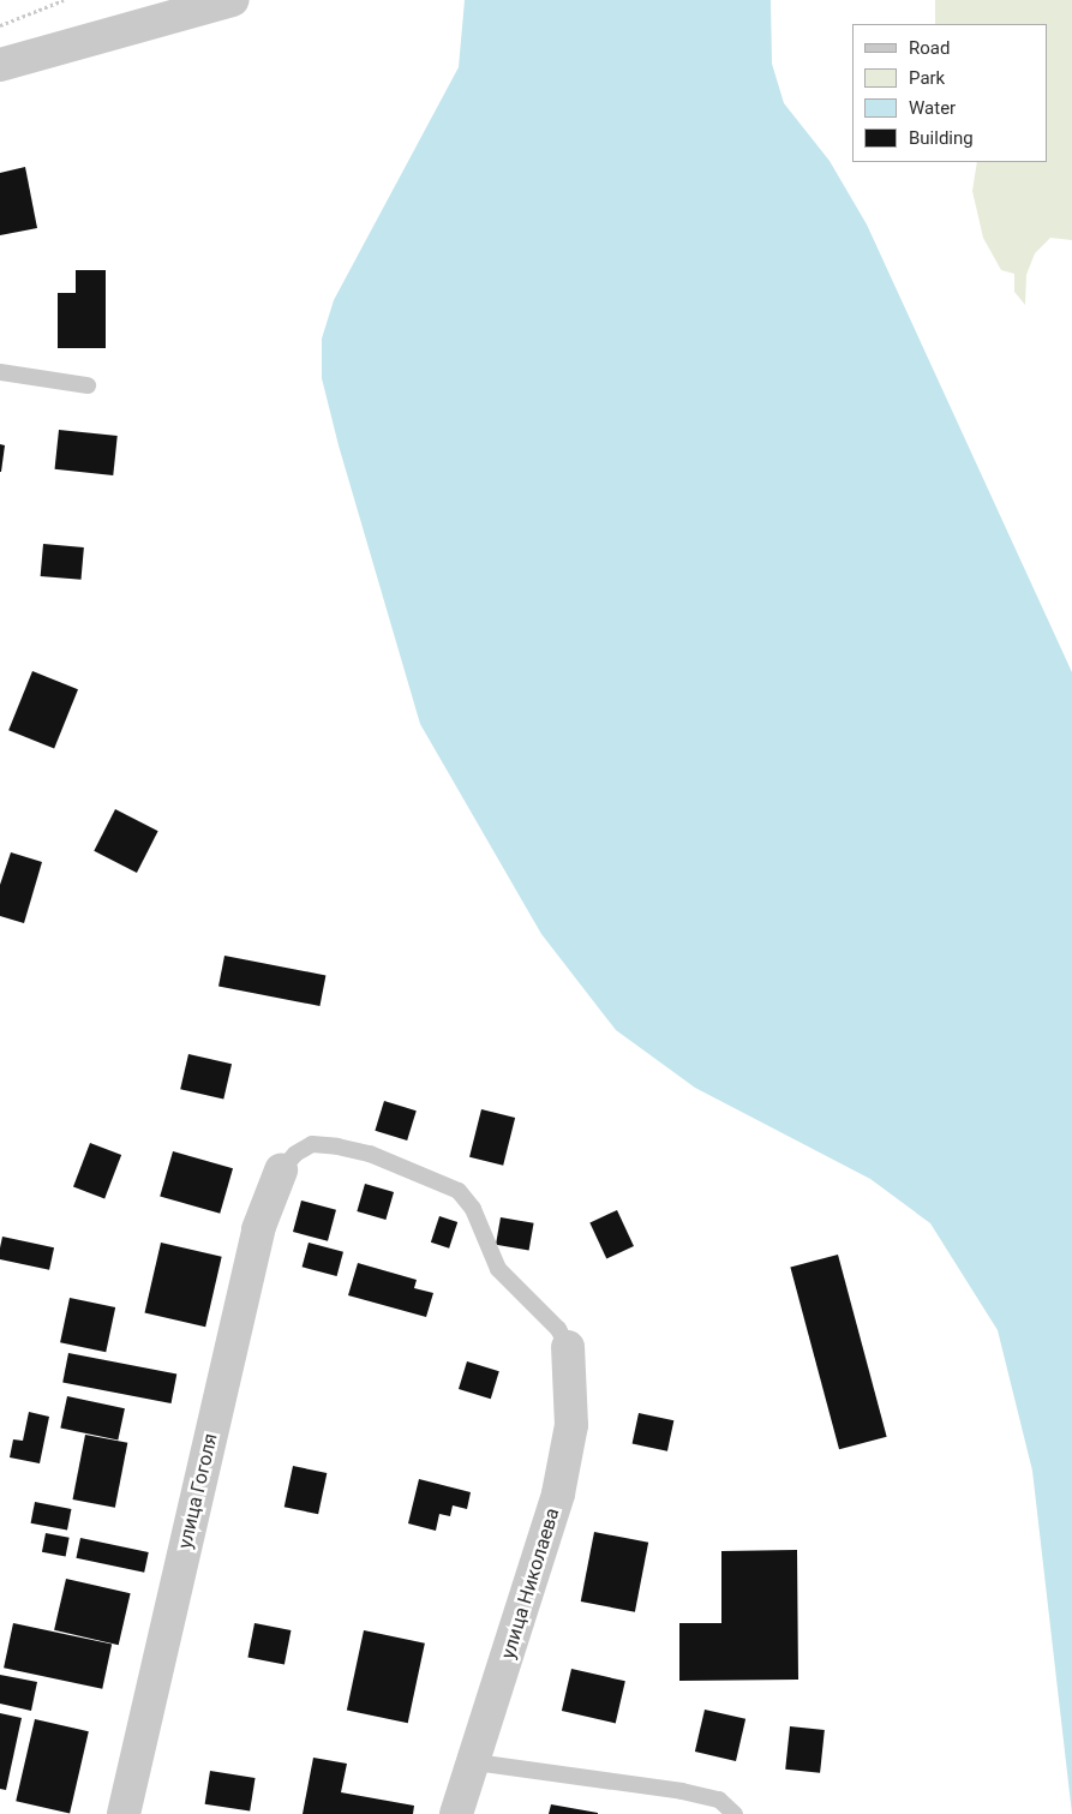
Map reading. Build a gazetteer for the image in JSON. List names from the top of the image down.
{
  "streets": {
    "street": ["улица Гоголя", "улица Николаева"]
  },
  "legend": [
    "Road",
    "Park",
    "Water",
    "Building"
  ]
}
